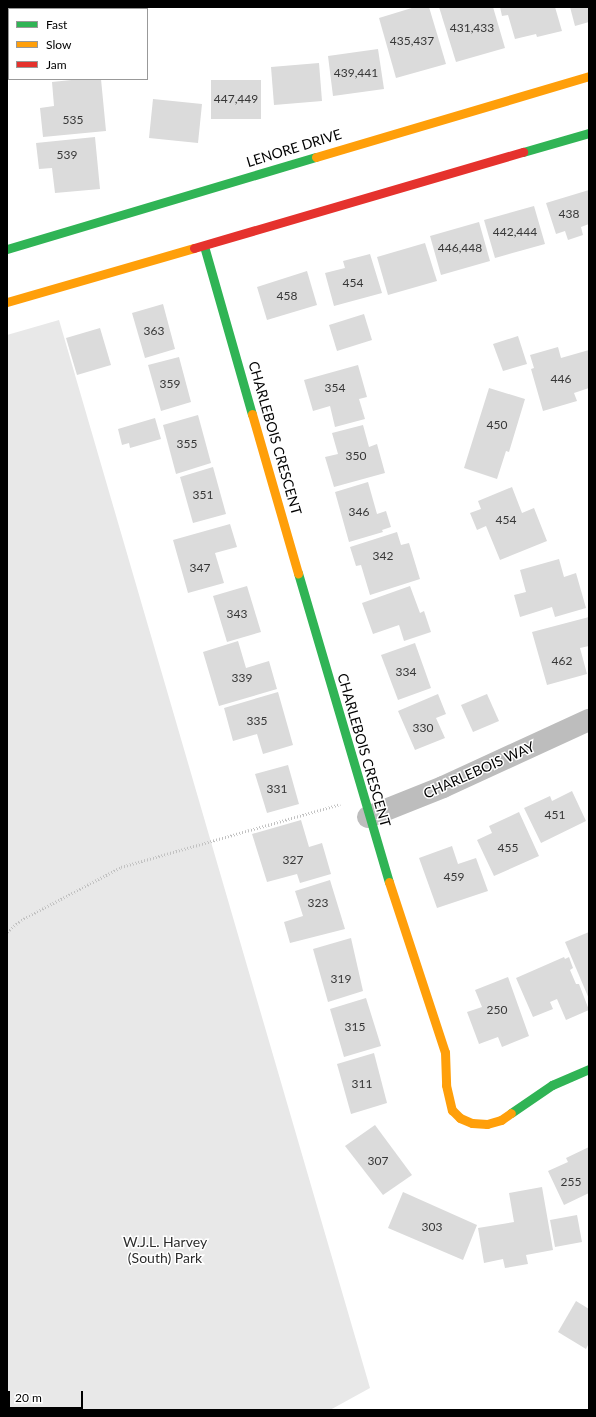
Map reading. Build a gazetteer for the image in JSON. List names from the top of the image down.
{
  "streets": {
    "main road": ["LENORE DRIVE", "CHARLEBOIS CRESCENT"],
    "street": ["CHARLEBOIS WAY"]
  },
  "crossings": [
    ["CHARLEBOIS CRESCENT", "CHARLEBOIS WAY"]
  ],
  "parks": ["W.J.L. Harvey (South) Park"],
  "house_numbers": [
    "431,433",
    "435,437",
    "439,441",
    "447,449",
    "535",
    "539",
    "438",
    "442,444",
    "446,448",
    "454",
    "458",
    "363",
    "446",
    "359",
    "354",
    "450",
    "355",
    "350",
    "351",
    "346",
    "454",
    "342",
    "347",
    "343",
    "462",
    "334",
    "339",
    "335",
    "330",
    "331",
    "451",
    "455",
    "327",
    "459",
    "323",
    "319",
    "250",
    "315",
    "311",
    "307",
    "255",
    "303"
  ],
  "legend": ["Fast", "Slow", "Jam"],
  "scale_bar": "20 m"
}
